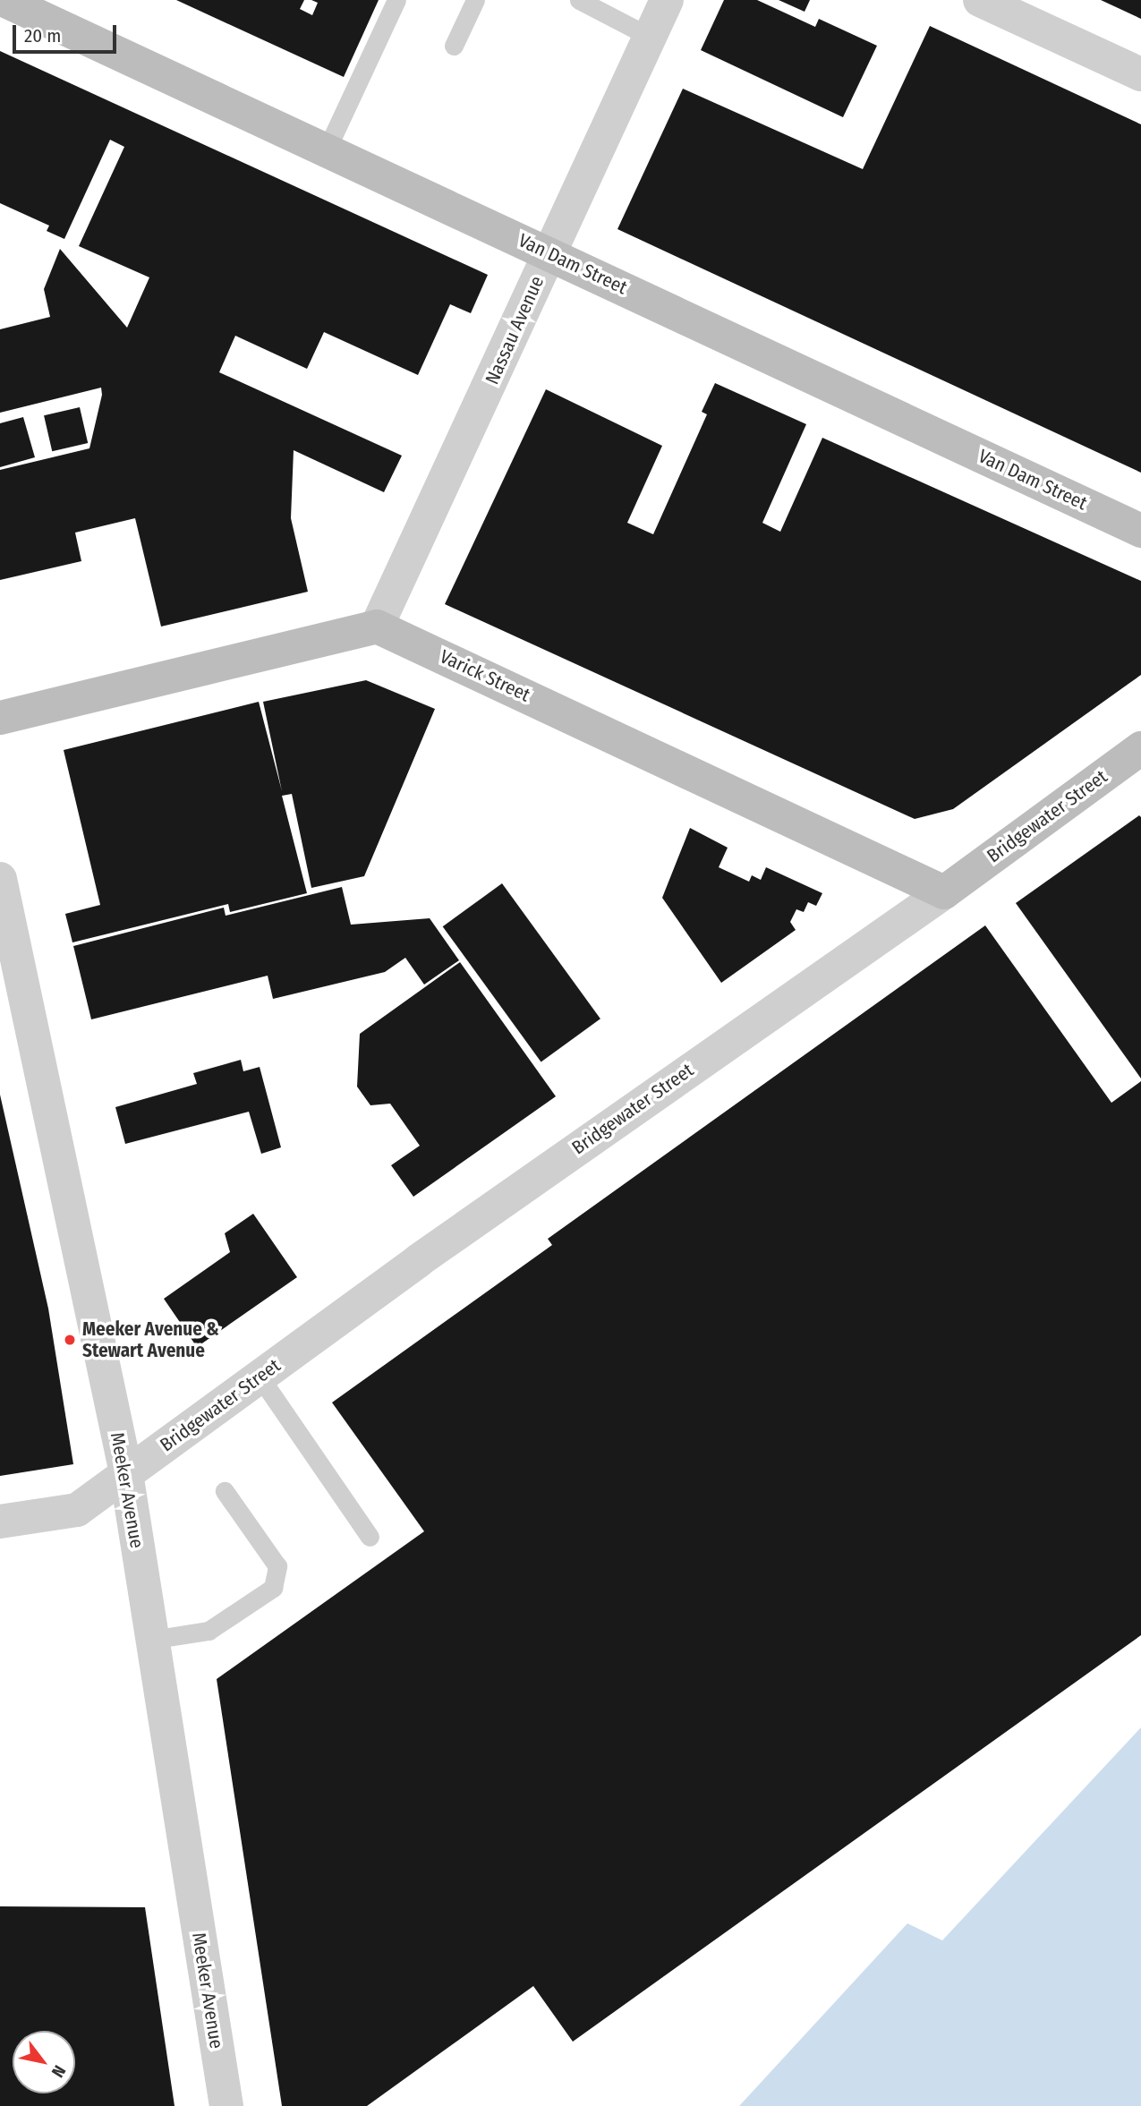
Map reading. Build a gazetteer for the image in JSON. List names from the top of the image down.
{
  "streets": {
    "main road": ["Van Dam Street", "Varick Street", "Bridgewater Street"],
    "street": ["Nassau Avenue", "Meeker Avenue"]
  },
  "crossings": [
    ["Van Dam Street", "Nassau Avenue"],
    ["Nassau Avenue", "Varick Street"],
    ["Varick Street", "Bridgewater Street"],
    ["Bridgewater Street", "Meeker Avenue"]
  ],
  "places": ["Meeker Avenue & Stewart Avenue"],
  "scale_bar": "20 m",
  "north": "bottom right"
}
